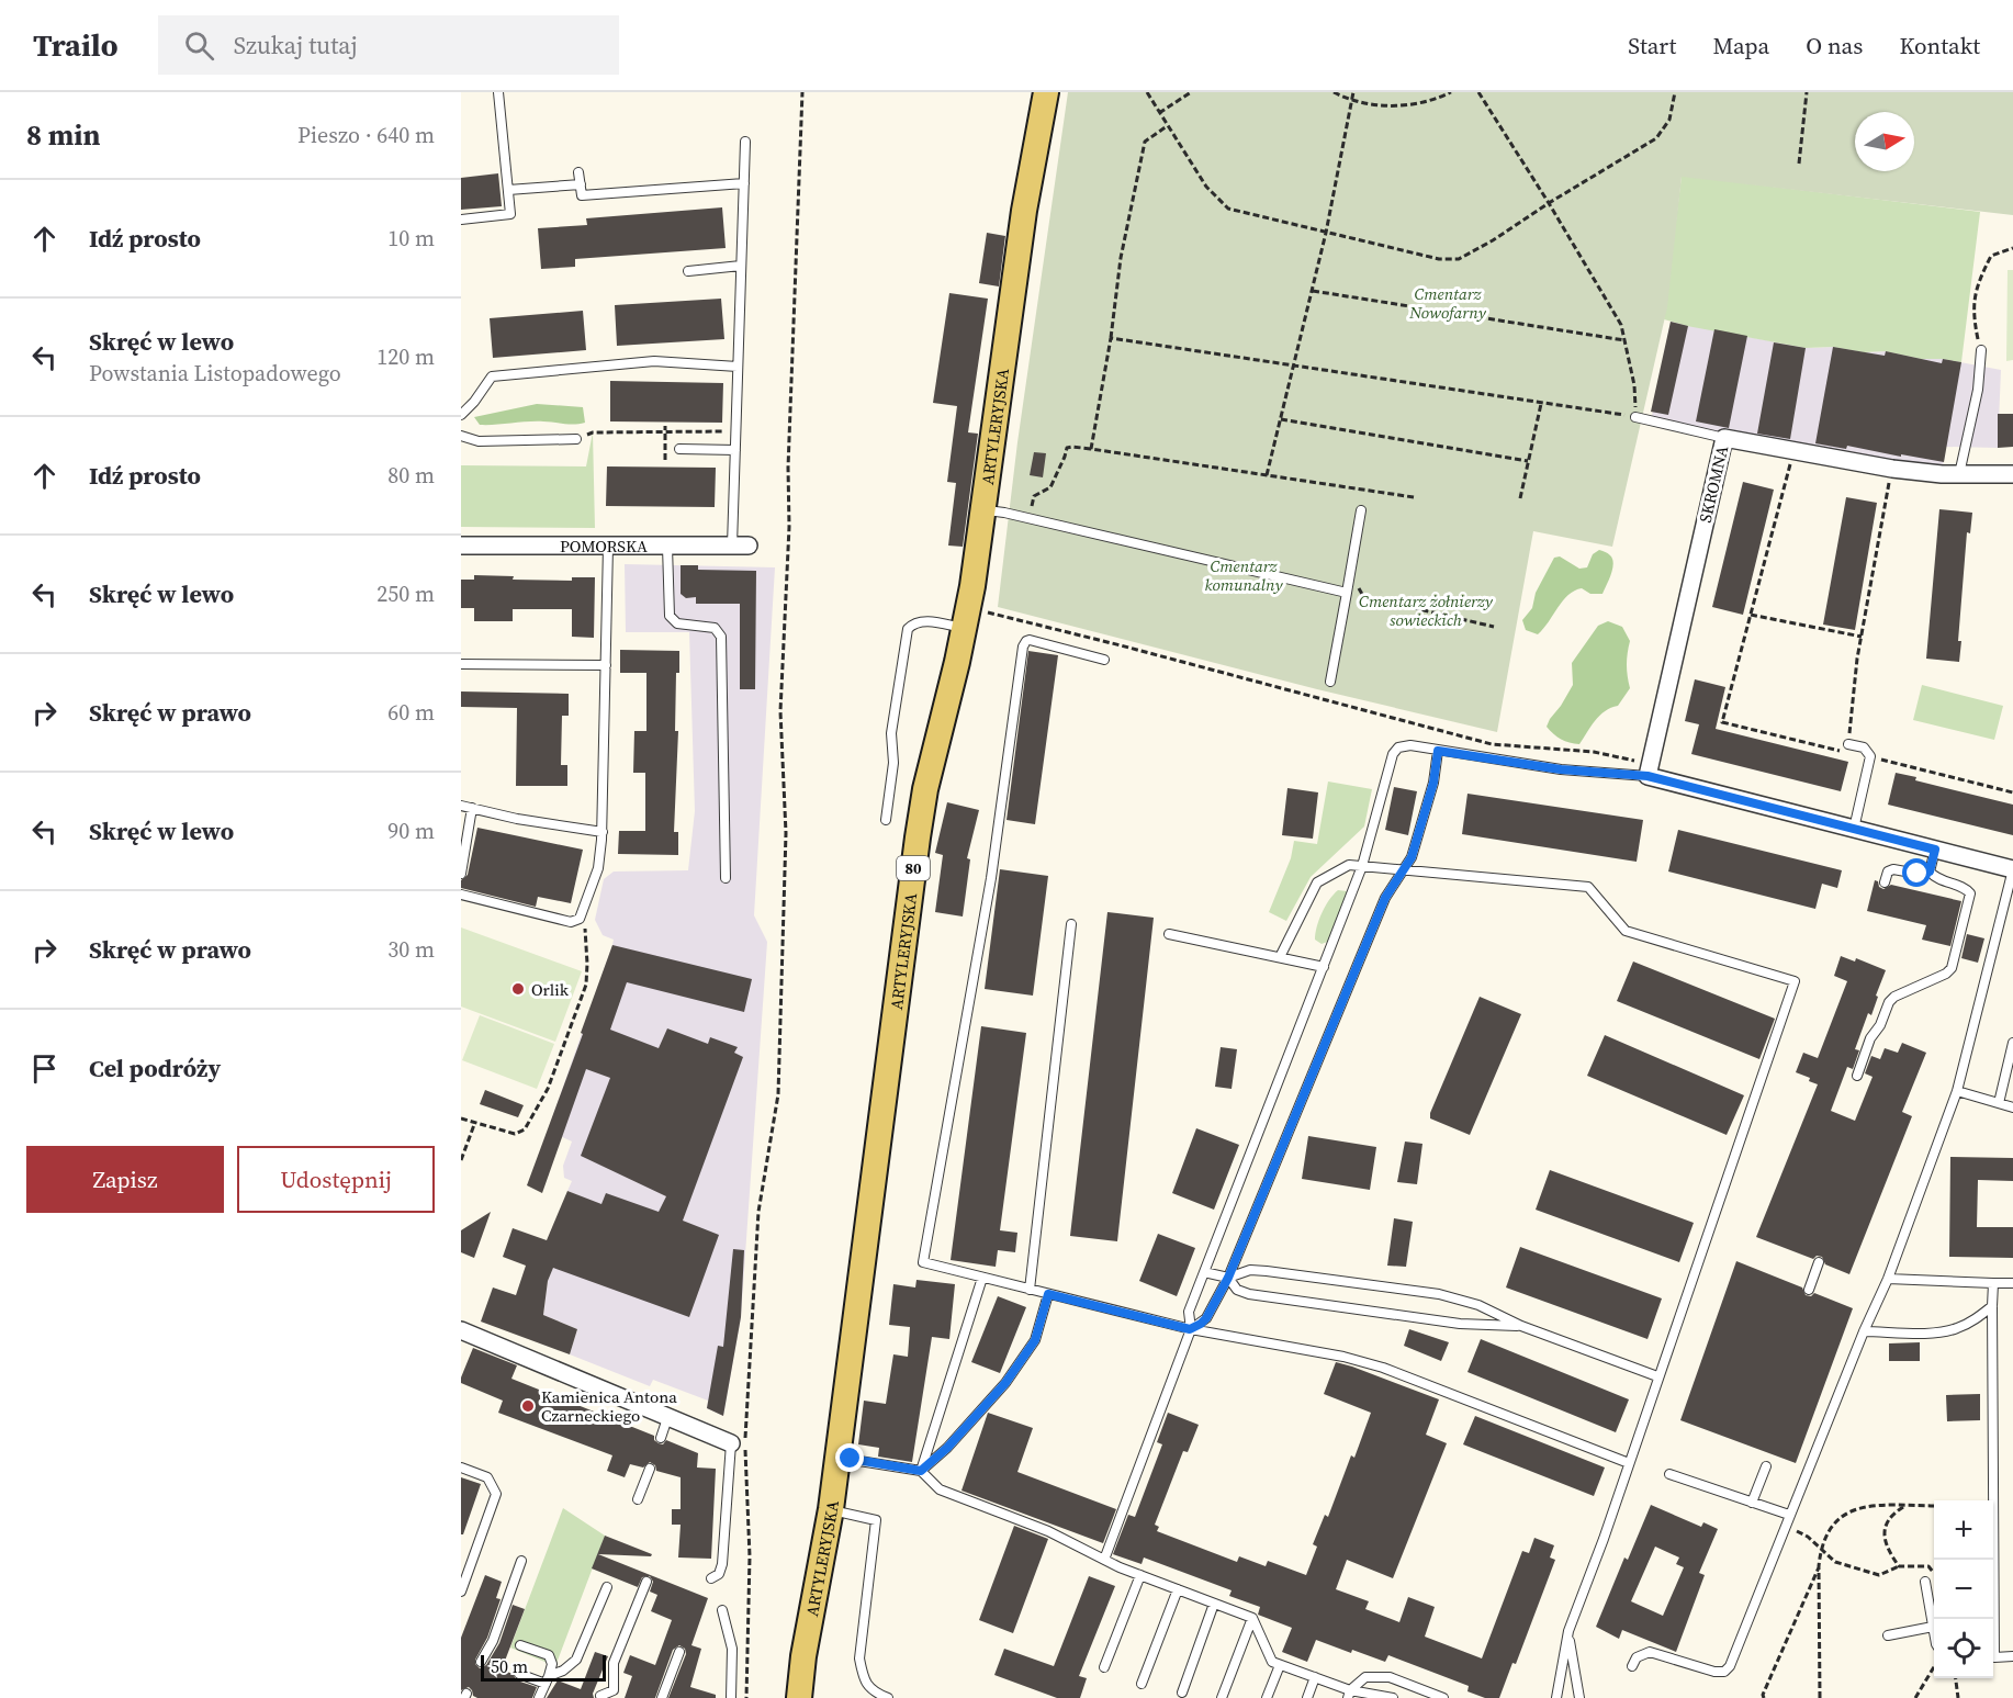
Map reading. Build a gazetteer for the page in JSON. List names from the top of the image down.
{
  "streets": {
    "main road": ["ARTYLERYJSKA", "80"],
    "street": ["SKROMNA", "POMORSKA"]
  },
  "crossings": [
    ["ARTYLERYJSKA", "80"]
  ],
  "parks": ["Cmentarz Nowofarny", "Cmentarz komunalny", "Cmentarz żołnierzy sowieckich"],
  "places": ["Orlik", "Kamienica Antona Czarneckiego"],
  "scale_bar": "50 m",
  "north": "right",
  "page": {
    "header": "Trailo",
    "search": "Szukaj tutaj",
    "nav": [
      "Start",
      "Mapa",
      "O nas",
      "Kontakt"
    ],
    "heading": ["8 min", "Pieszo · 640 m"],
    "list": [
      ["Idź prosto", "10 m"],
      ["Skręć w lewo", "Powstania Listopadowego", "120 m"],
      ["Idź prosto", "80 m"],
      ["Skręć w lewo", "250 m"],
      ["Skręć w prawo", "60 m"],
      ["Skręć w lewo", "90 m"],
      ["Skręć w prawo", "30 m"],
      "Cel podróży"
    ],
    "buttons": ["Zapisz", "Udostępnij"],
    "map_buttons": ["+", "−"],
    "scale": "50 m"
  }
}
